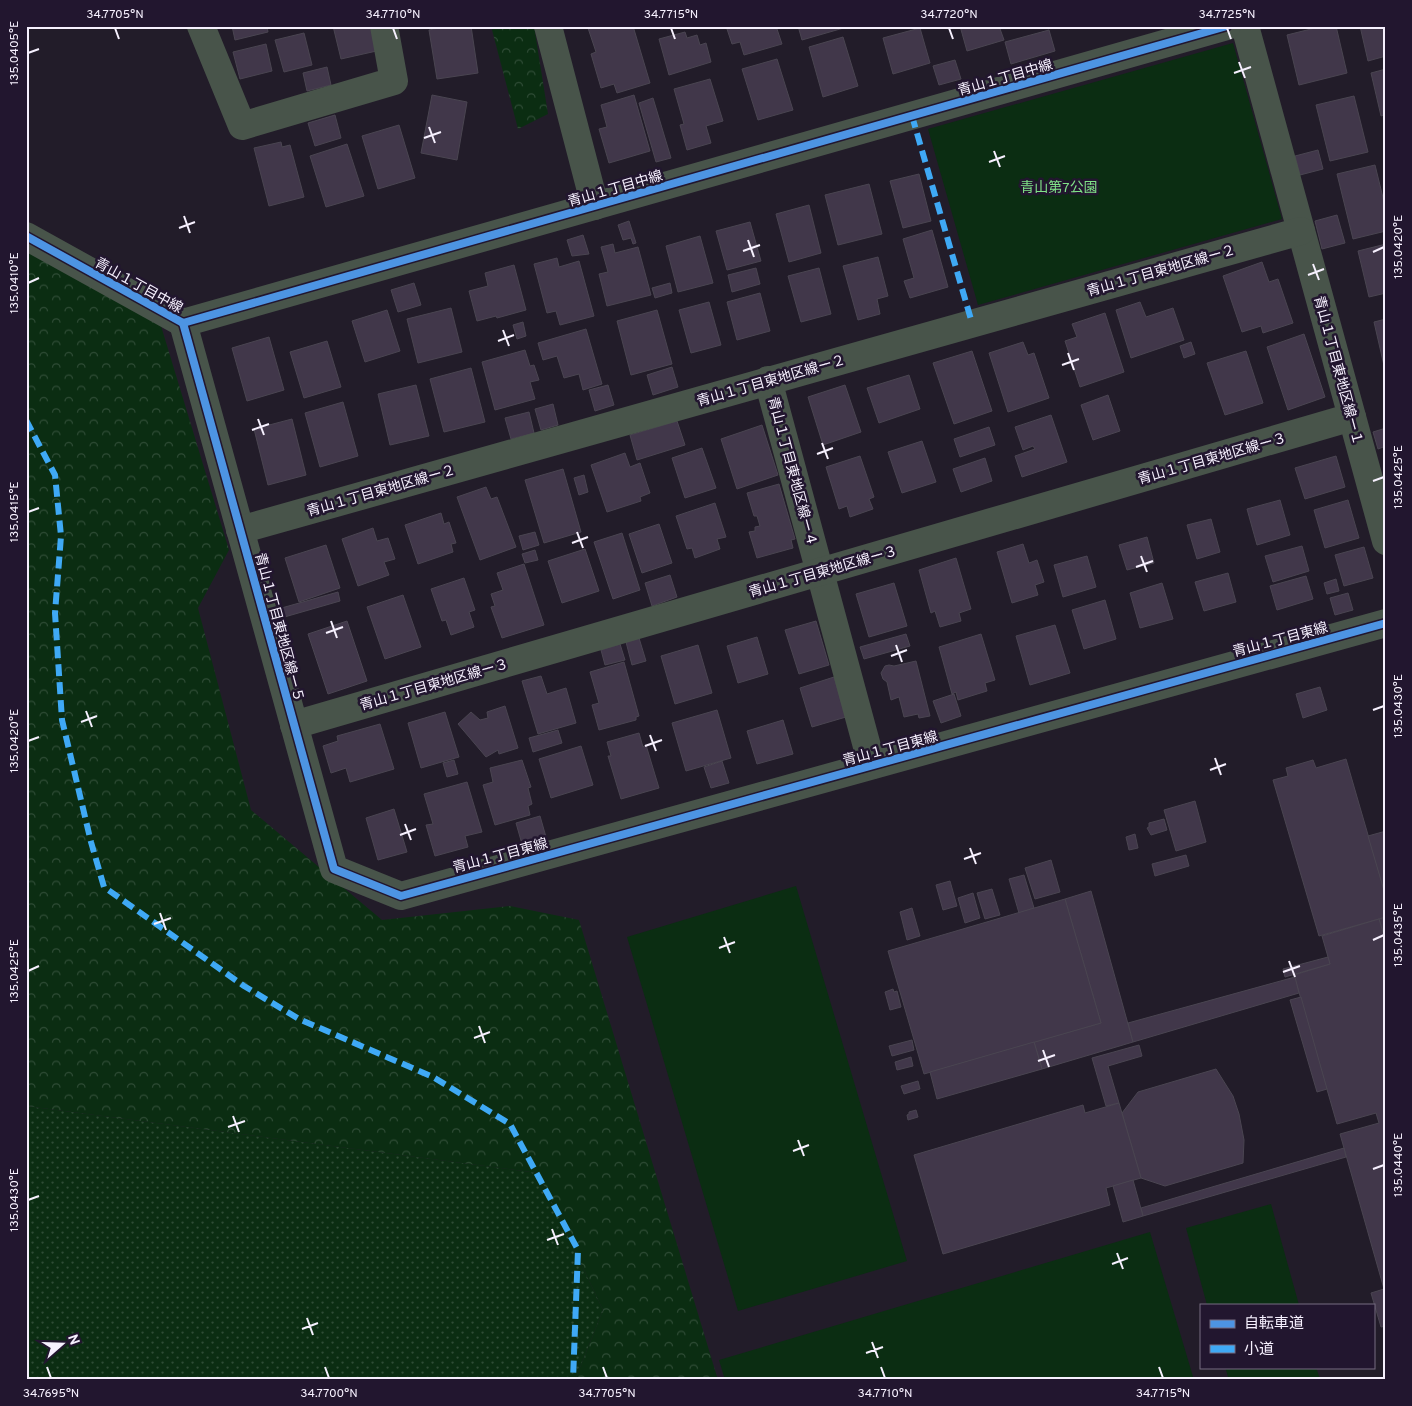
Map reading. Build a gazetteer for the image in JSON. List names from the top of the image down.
{
  "streets": {
    "street": [
      "青山１丁目中線",
      "青山１丁目東地区線ー２",
      "青山１丁目東地区線ー１",
      "青山１丁目東地区線ー３",
      "青山１丁目東地区線ー４",
      "青山１丁目東地区線ー５",
      "青山１丁目東線"
    ]
  },
  "crossings": [
    ["青山１丁目中線", "青山１丁目東地区線ー５"],
    ["青山１丁目東地区線ー２", "青山１丁目東地区線ー１"],
    ["青山１丁目東地区線ー２", "青山１丁目東地区線ー４"],
    ["青山１丁目東地区線ー２", "青山１丁目東地区線ー５"],
    ["青山１丁目東地区線ー１", "青山１丁目東地区線ー３"],
    ["青山１丁目東地区線ー３", "青山１丁目東地区線ー４"],
    ["青山１丁目東地区線ー３", "青山１丁目東地区線ー５"],
    ["青山１丁目東地区線ー４", "青山１丁目東線"],
    ["青山１丁目東地区線ー５", "青山１丁目東線"]
  ],
  "parks": ["青山第7公園"],
  "legend": ["自転車道", "小道"],
  "north": "right",
  "coordinates": [
    "34.7705°N",
    "34.7710°N",
    "34.7715°N",
    "34.7720°N",
    "34.7725°N",
    "135.0405°E",
    "135.0420°E",
    "135.0410°E",
    "135.0425°E",
    "135.0415°E",
    "135.0430°E",
    "135.0435°E",
    "135.0440°E",
    "34.7695°N",
    "34.7700°N"
  ]
}
